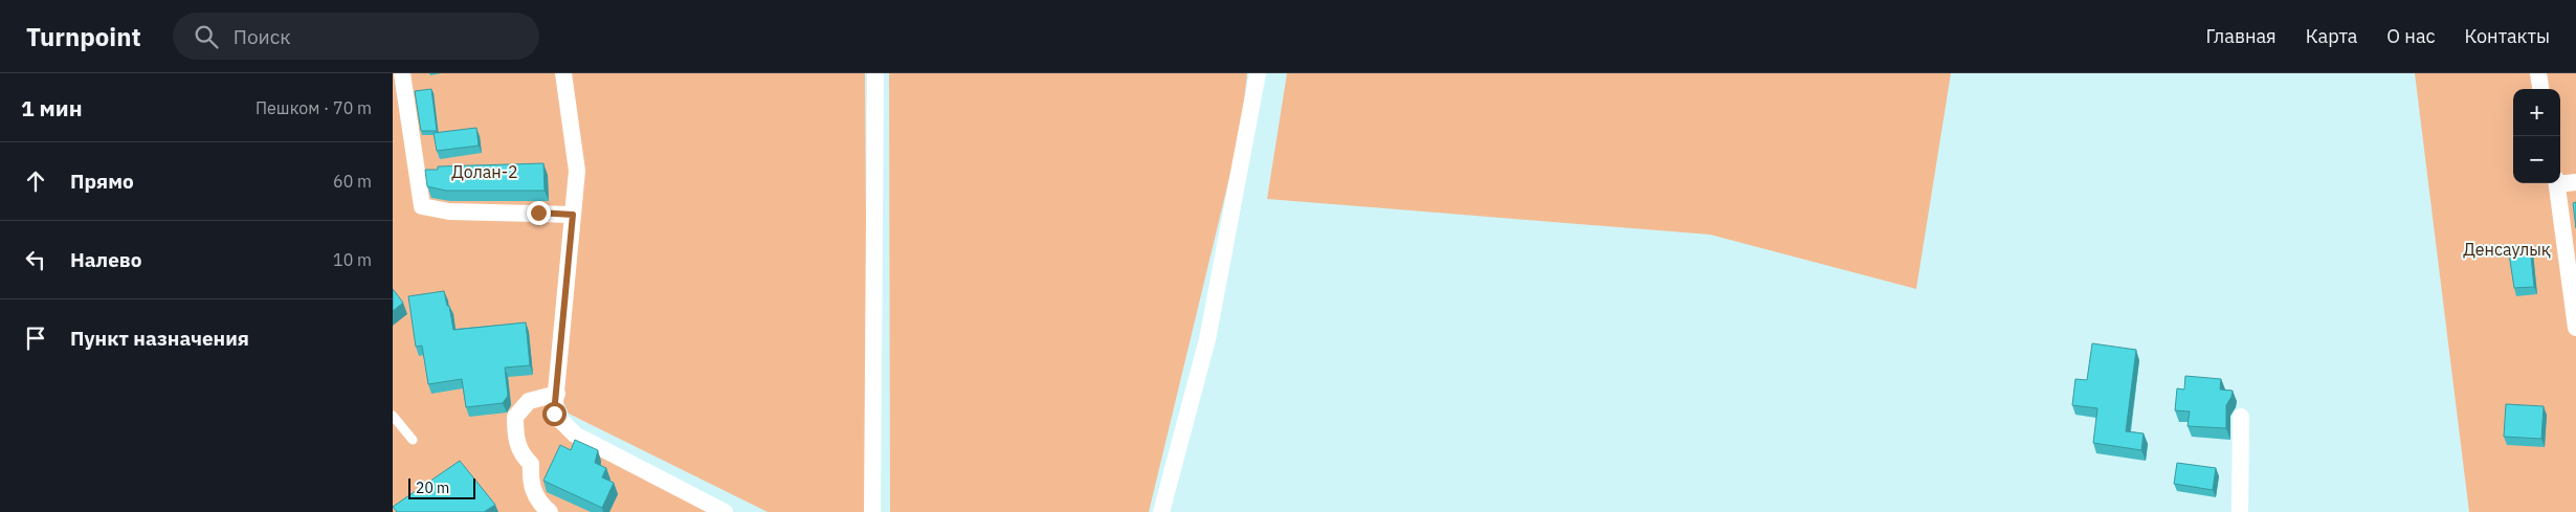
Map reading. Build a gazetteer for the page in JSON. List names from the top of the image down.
{
  "parks": ["Долан-2", "Денсаулық"],
  "scale_bar": "20 m",
  "page": {
    "header": "Turnpoint",
    "search": "Поиск",
    "nav": [
      "Главная",
      "Карта",
      "О нас",
      "Контакты"
    ],
    "heading": ["1 мин", "Пешком · 70 m"],
    "map_buttons": ["+", "−"],
    "list": [
      ["Прямо", "60 m"],
      ["Налево", "10 m"],
      "Пункт назначения"
    ],
    "scale": "20 m"
  }
}
